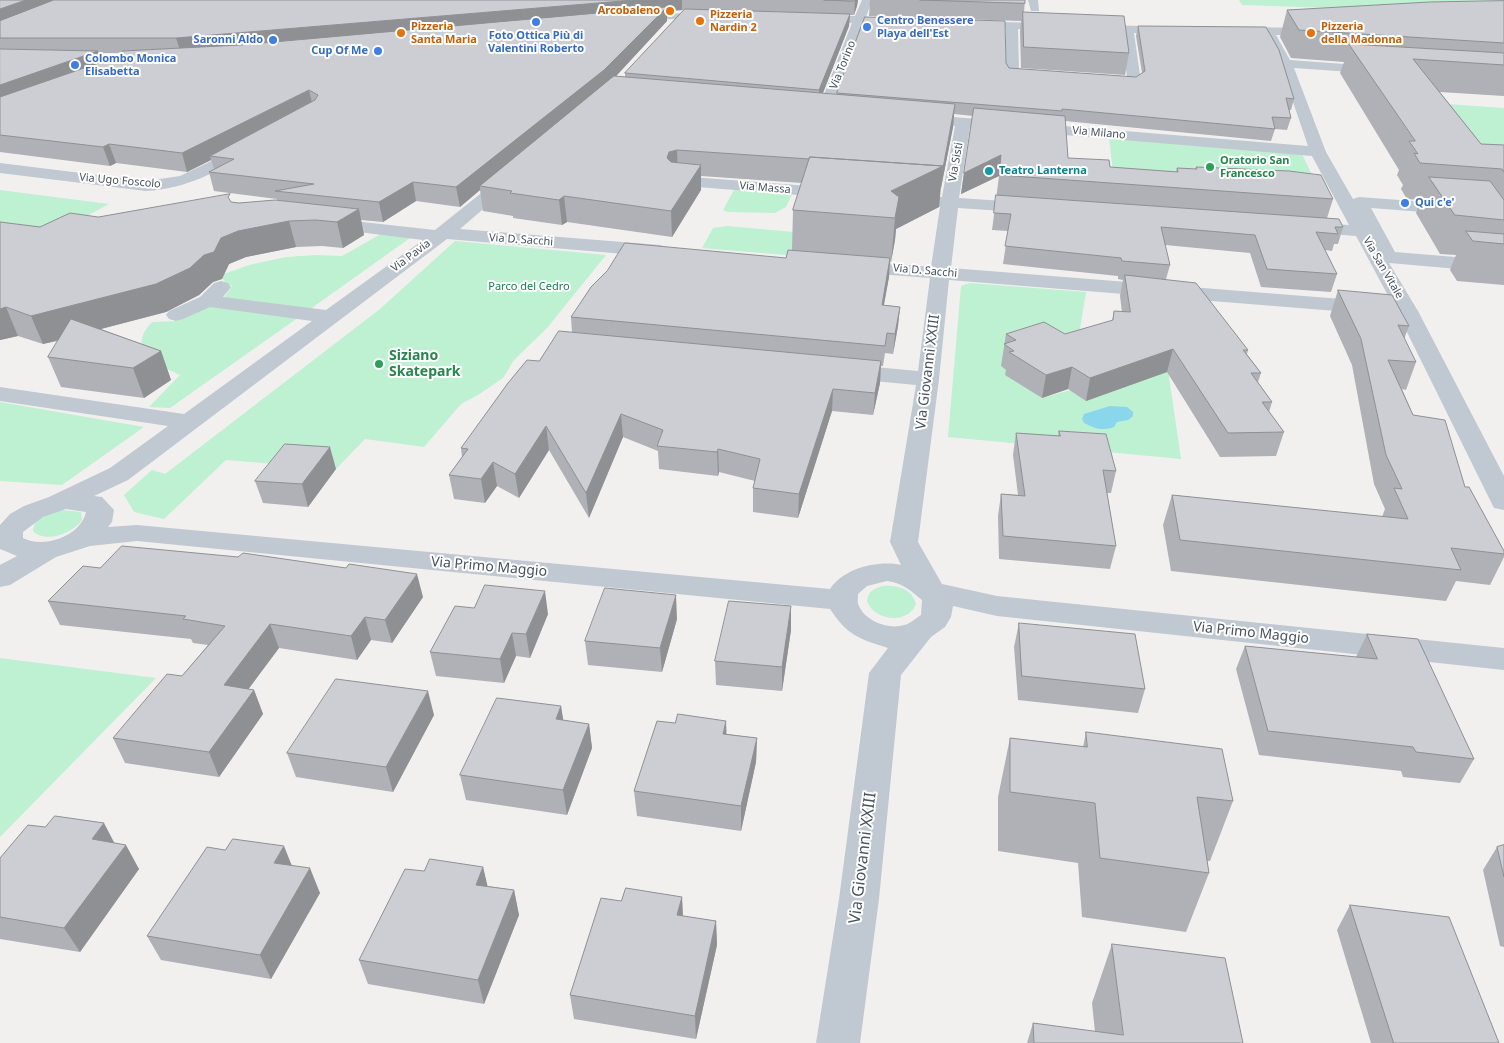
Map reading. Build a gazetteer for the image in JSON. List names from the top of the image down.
{
  "streets": {
    "street": [
      "Via Torino",
      "Via Milano",
      "Via Sisti",
      "Via Ugo Foscolo",
      "Via Massa",
      "Via D. Sacchi",
      "Via Pavia",
      "Via San Vitale",
      "Via Giovanni XXIII",
      "Via Primo Maggio"
    ]
  },
  "crossings": [
    ["Via Milano", "Via Sisti"],
    ["Via Milano", "Via San Vitale"],
    ["Via Sisti", "Via Giovanni XXIII"],
    ["Via D. Sacchi", "Via Pavia"],
    ["Via D. Sacchi", "Via San Vitale"],
    ["Via D. Sacchi", "Via Giovanni XXIII"],
    ["Via Pavia", "Via Primo Maggio"]
  ],
  "parks": ["Parco del Cedro"],
  "places": [
    "Arcobaleno",
    "Pizzeria Nardin 2",
    "Foto Ottica Più di Valentini Roberto",
    "Centro Benessere Playa dell'Est",
    "Pizzeria Santa Maria",
    "Pizzeria della Madonna",
    "Saronni Aldo",
    "Cup Of Me",
    "Colombo Monica Elisabetta",
    "Oratorio San Francesco",
    "Teatro Lanterna",
    "Qui c'e'",
    "Siziano Skatepark"
  ]
}
